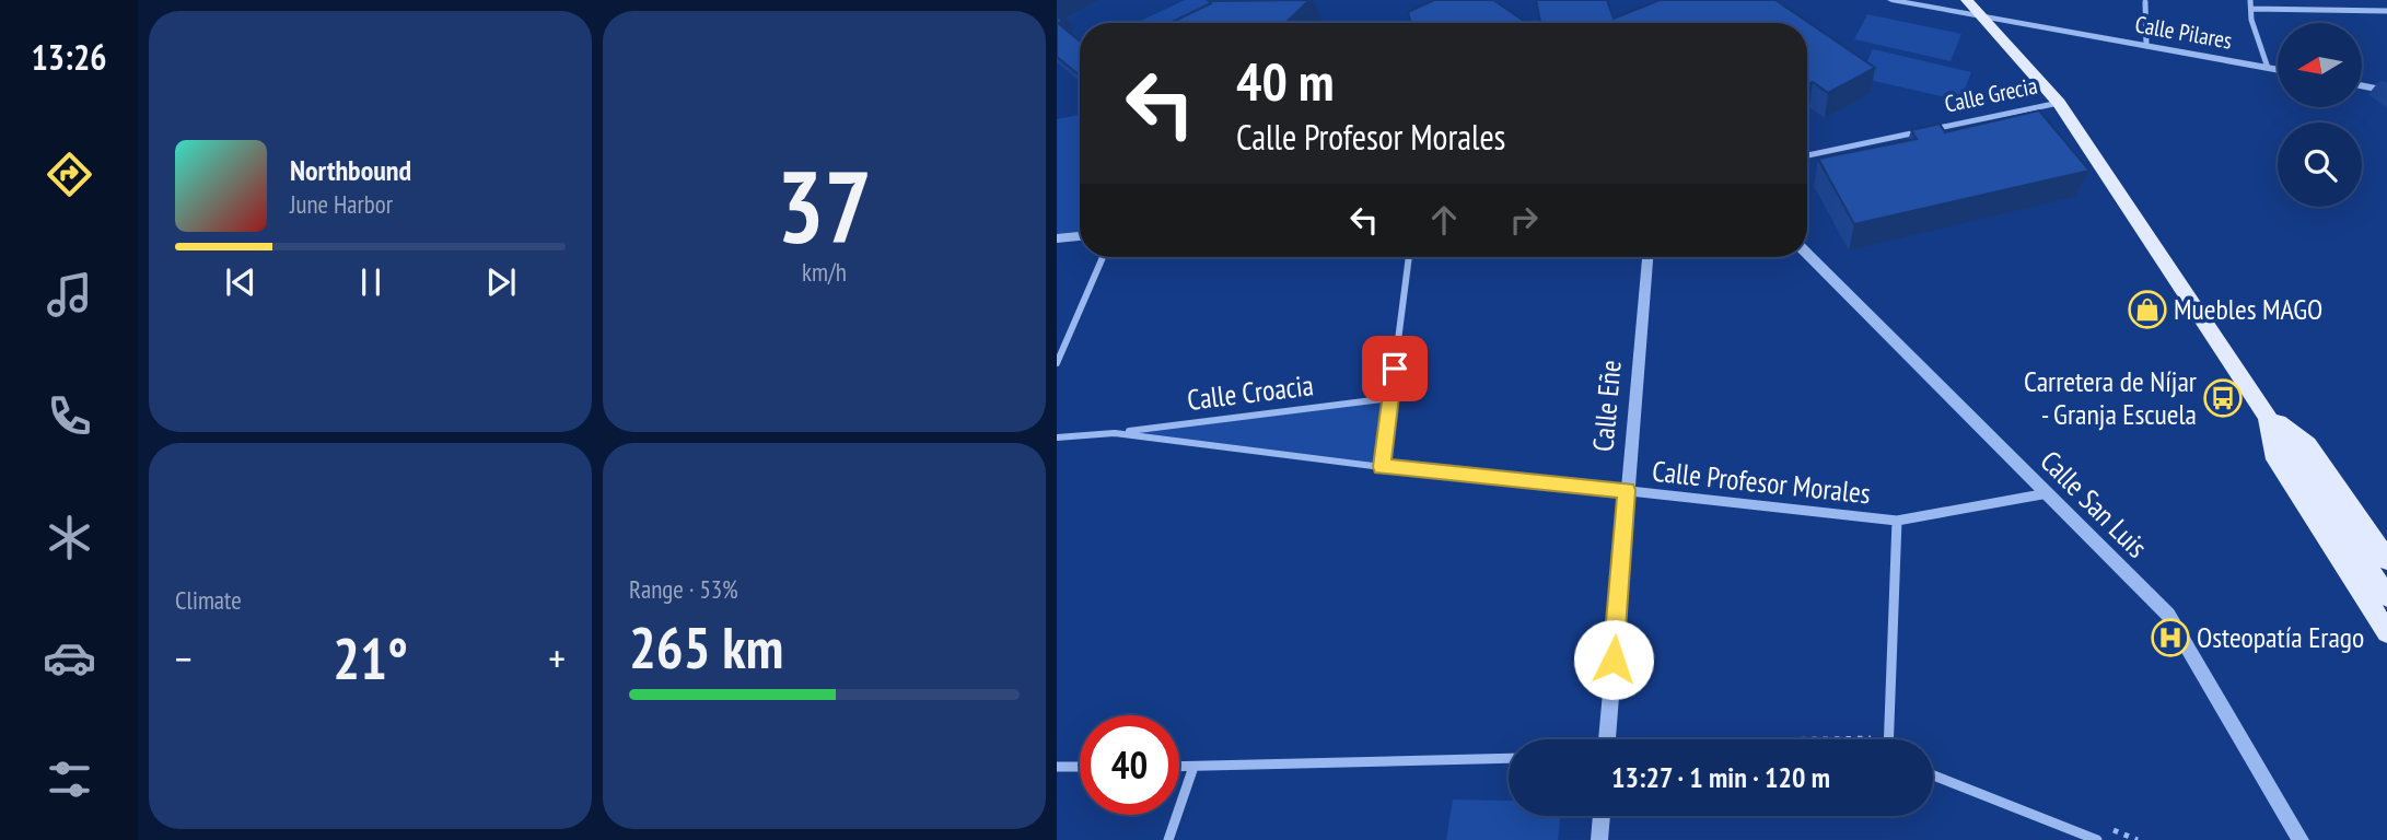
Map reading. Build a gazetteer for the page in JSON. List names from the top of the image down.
{
  "streets": {
    "street": [
      "Calle Pilares",
      "Calle Grecia",
      "Calle Croacia",
      "Calle Eñe",
      "Calle Profesor Morales",
      "Calle San Luis"
    ]
  },
  "crossings": [
    ["Calle Croacia", "Calle Profesor Morales"],
    ["Calle Eñe", "Calle Profesor Morales"],
    ["Calle Profesor Morales", "Calle San Luis"]
  ],
  "places": {
    "shop": ["Muebles MAGO"],
    "bus stop": ["Carretera de Níjar - Granja Escuela"],
    "hospital": ["Osteopatía Erago"]
  },
  "north": "left",
  "page": {
    "tabs": "13:26",
    "tile": [
      ["37", "km/h"],
      "Climate",
      ["Range · 53%", "265 km"]
    ],
    "turn": ["40 m", "Calle Profesor Morales"],
    "song": ["Northbound", "June Harbor"],
    "heat": ["−", "21°", "+"],
    "limit": "40",
    "trip": "13:27 · 1 min · 120 m"
  }
}
